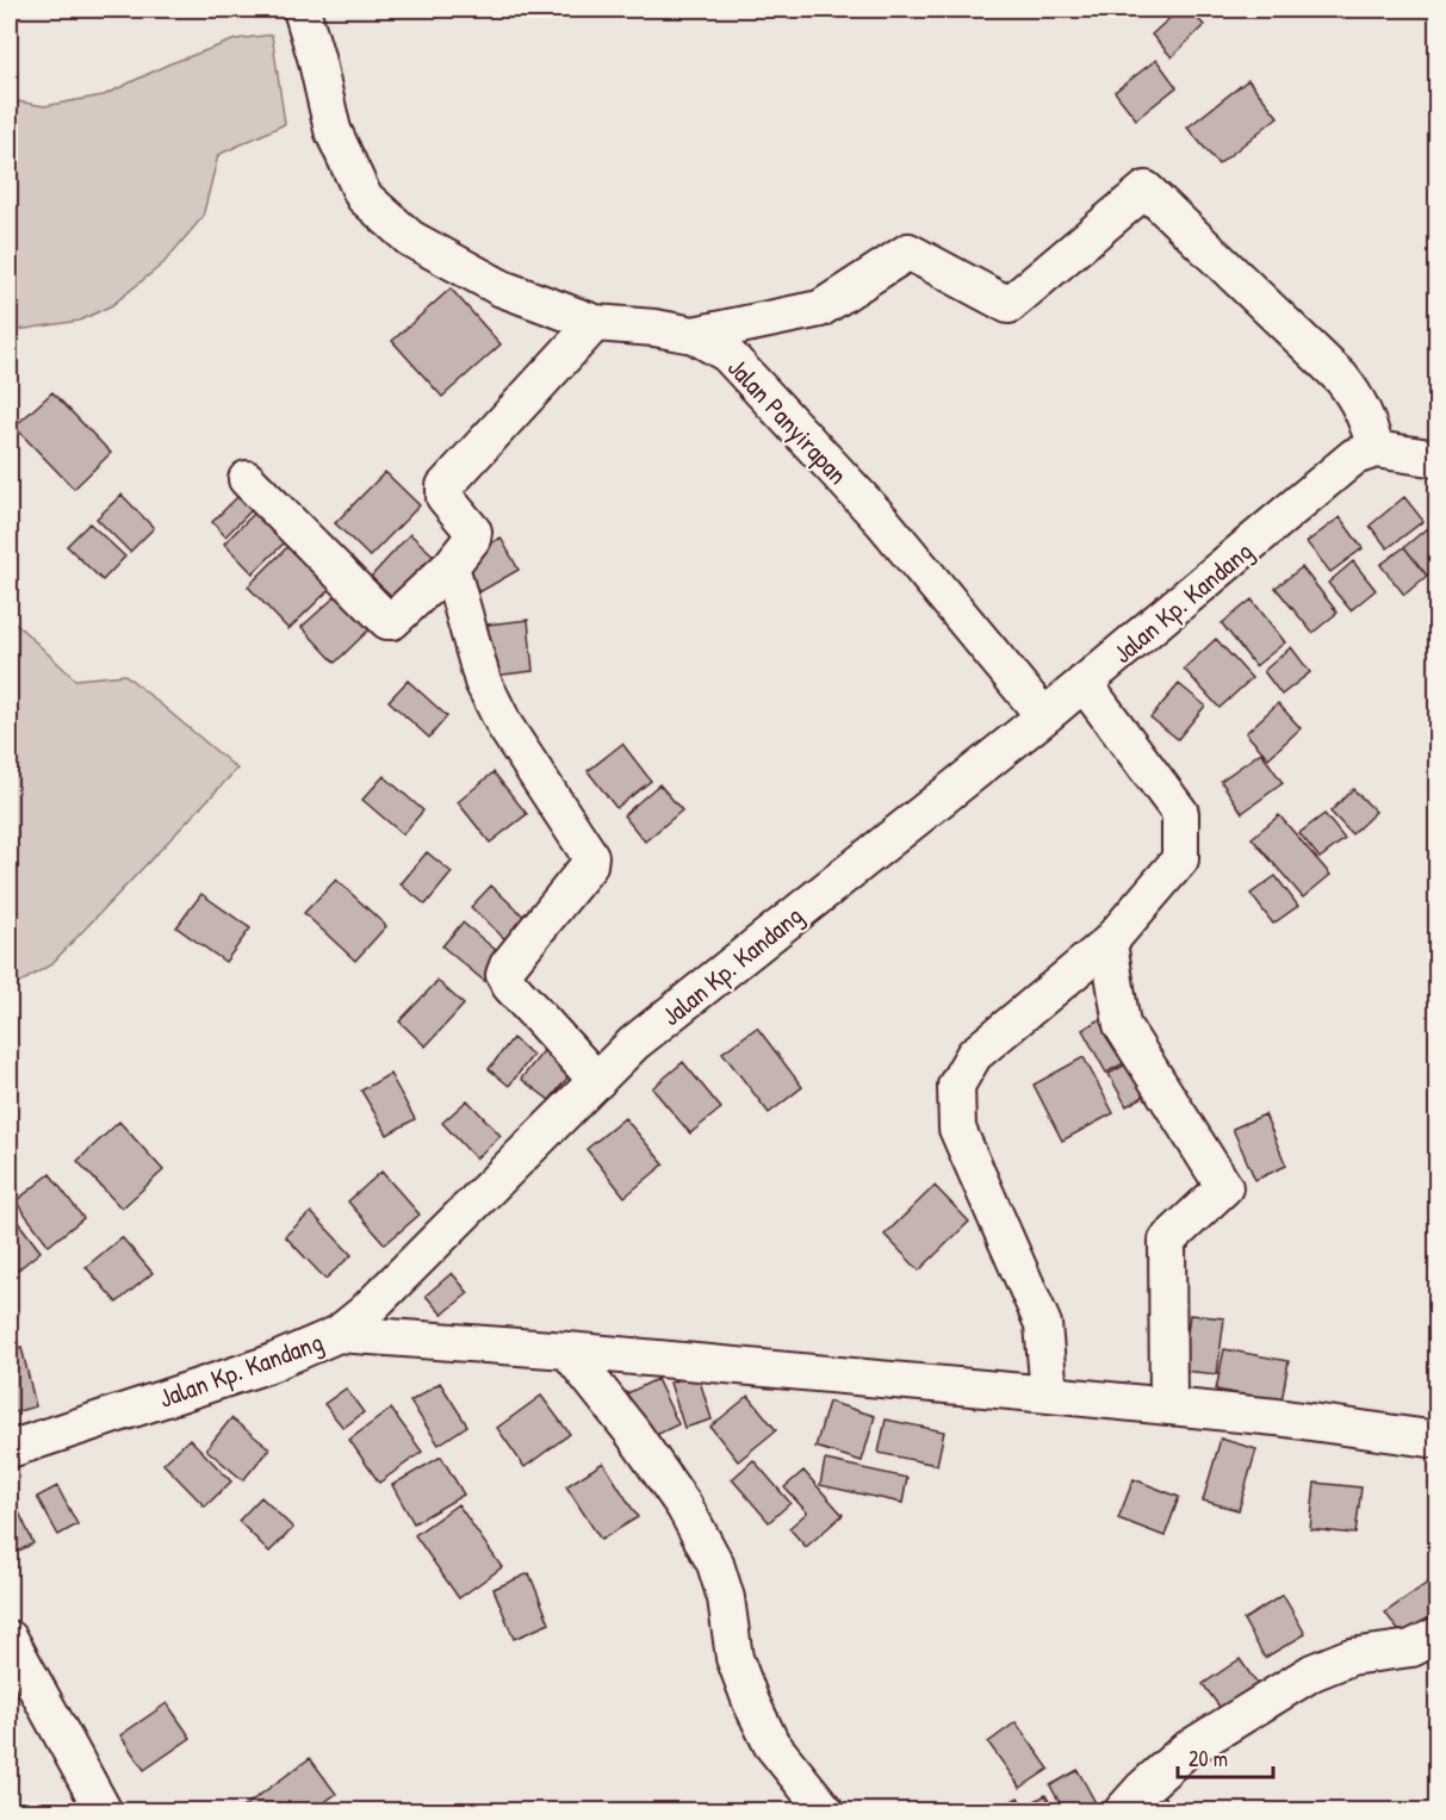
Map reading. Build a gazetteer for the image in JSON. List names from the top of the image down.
{
  "streets": {
    "street": ["Jalan Panyirapan", "Jalan Kp. Kandang"]
  },
  "crossings": [
    ["Jalan Panyirapan", "Jalan Kp. Kandang"]
  ],
  "scale_bar": "20 m"
}
